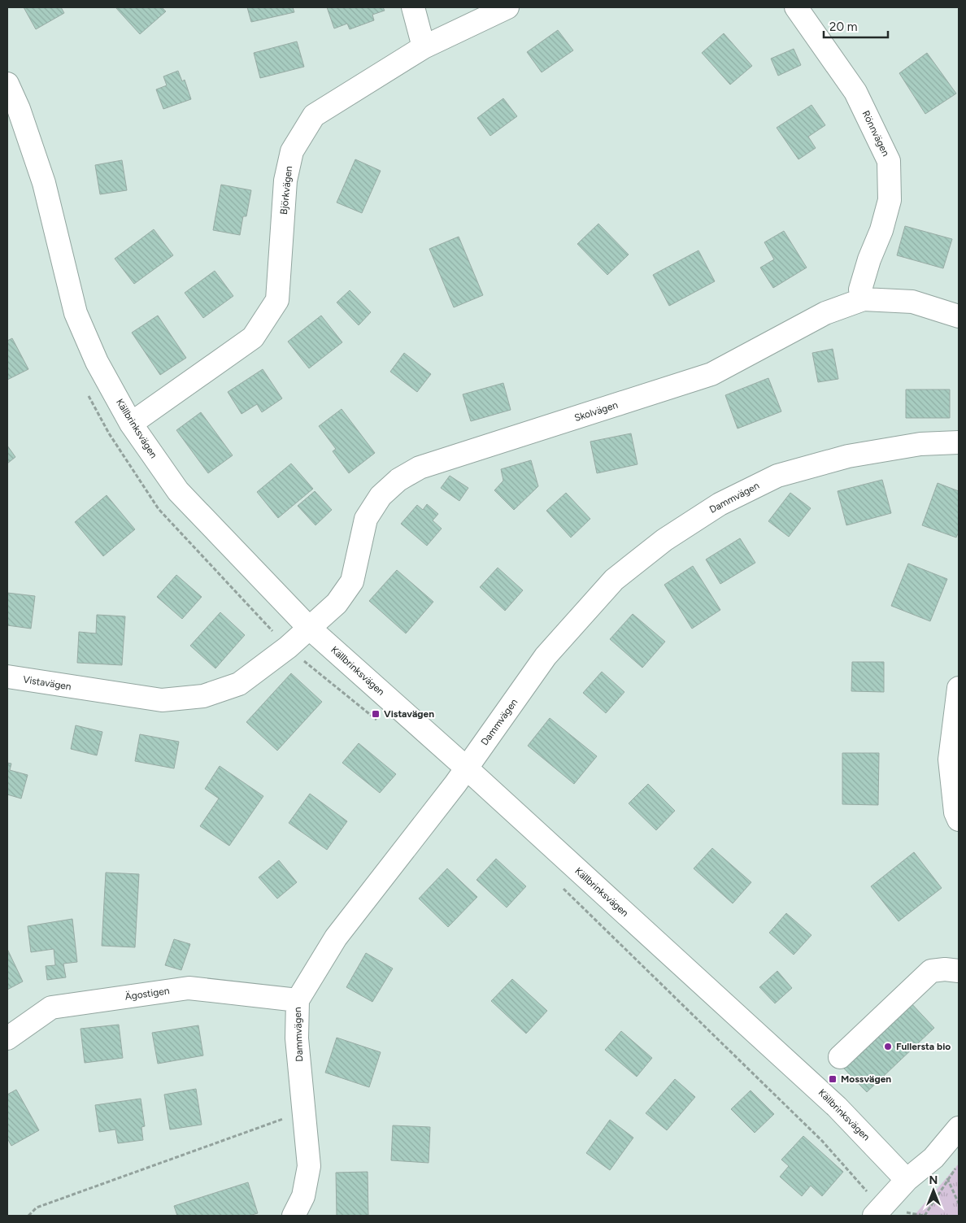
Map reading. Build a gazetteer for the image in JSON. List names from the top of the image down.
{
  "streets": {
    "street": [
      "Rönnvägen",
      "Björkvägen",
      "Skolvägen",
      "Källbrinksvägen",
      "Dammvägen",
      "Vistavägen",
      "Ägostigen"
    ]
  },
  "crossings": [
    ["Rönnvägen", "Skolvägen"],
    ["Björkvägen", "Källbrinksvägen"],
    ["Skolvägen", "Källbrinksvägen"],
    ["Skolvägen", "Vistavägen"],
    ["Källbrinksvägen", "Dammvägen"],
    ["Källbrinksvägen", "Vistavägen"],
    ["Dammvägen", "Ägostigen"]
  ],
  "places": {
    "transit": ["Vistavägen", "Mossvägen"],
    "other": ["Fullersta bio"]
  },
  "scale_bar": "20 m",
  "north": "top"
}
